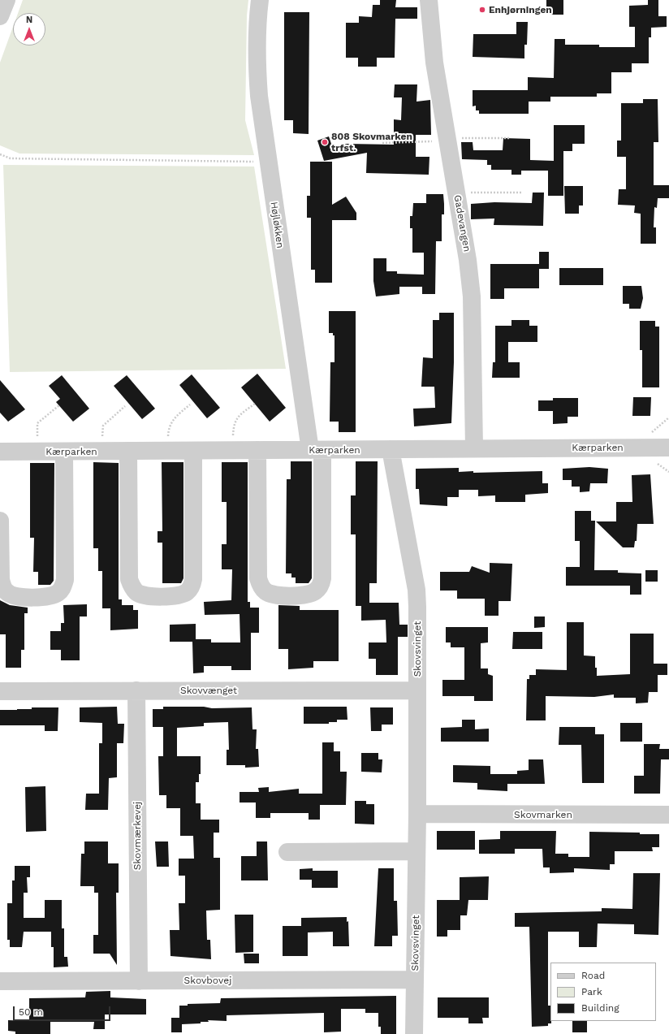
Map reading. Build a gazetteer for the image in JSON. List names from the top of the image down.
{
  "streets": {
    "street": [
      "Gadevangen",
      "Højløkken",
      "Kærparken",
      "Skovsvinget",
      "Skovvænget",
      "Skovmarken",
      "Skovmærkevej",
      "Skovbovej"
    ]
  },
  "crossings": [
    ["Gadevangen", "Kærparken"],
    ["Højløkken", "Kærparken"],
    ["Kærparken", "Skovsvinget"],
    ["Skovsvinget", "Skovvænget"],
    ["Skovsvinget", "Skovmarken"],
    ["Skovsvinget", "Skovbovej"],
    ["Skovvænget", "Skovmærkevej"],
    ["Skovmærkevej", "Skovbovej"]
  ],
  "places": ["Enhjørningen", "808 Skovmarken trfst."],
  "legend": ["Road", "Park", "Building"],
  "scale_bar": "50 m",
  "north": "top"
}
